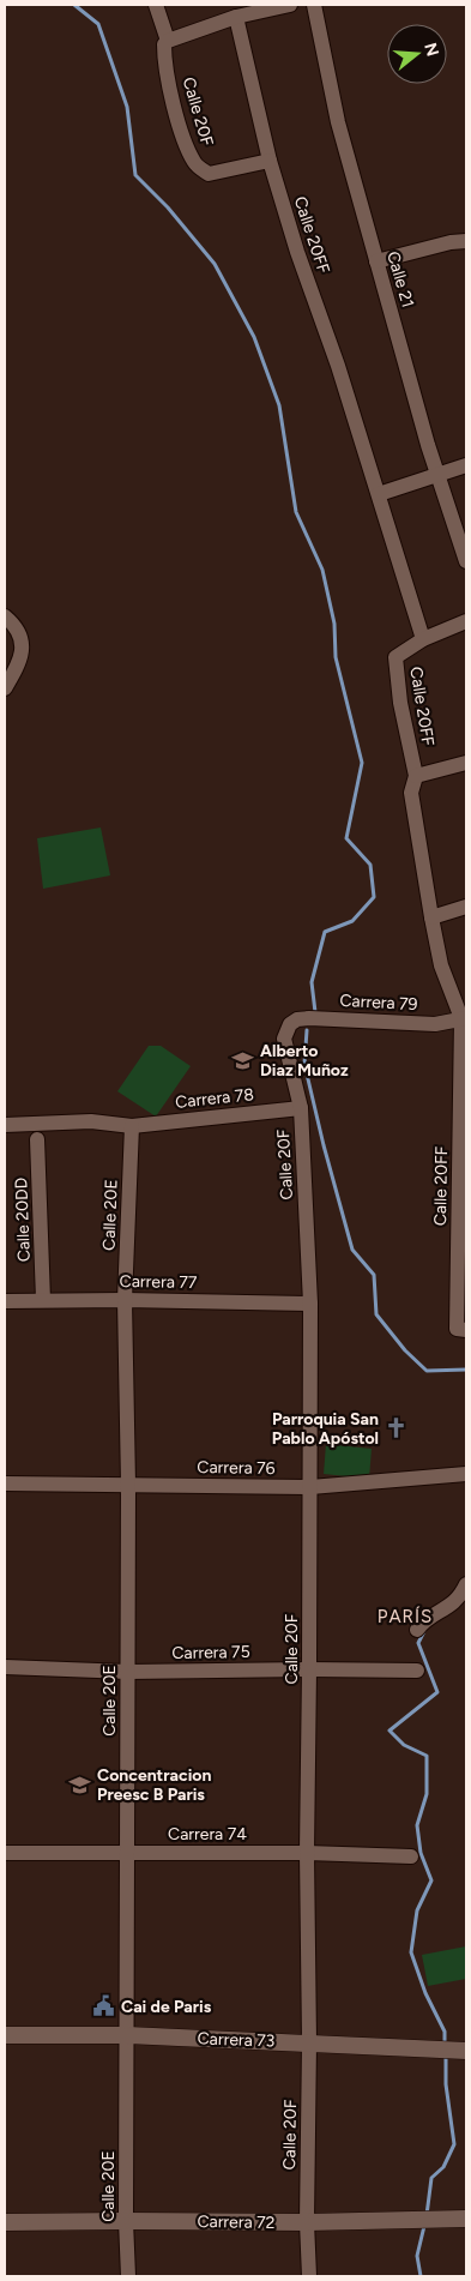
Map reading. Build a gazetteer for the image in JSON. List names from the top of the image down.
{
  "streets": {
    "street": [
      "Calle 20F",
      "Calle 20FF",
      "Calle 21",
      "Carrera 79",
      "Carrera 78",
      "Calle 20E",
      "Calle 20DD",
      "Carrera 77",
      "Carrera 76",
      "Carrera 75",
      "Carrera 74",
      "Carrera 73",
      "Carrera 72"
    ]
  },
  "crossings": [
    ["Calle 20F", "Calle 20FF"],
    ["Calle 20F", "Carrera 79"],
    ["Calle 20F", "Carrera 78"],
    ["Calle 20F", "Carrera 77"],
    ["Calle 20F", "Carrera 76"],
    ["Calle 20F", "Carrera 75"],
    ["Calle 20F", "Carrera 74"],
    ["Calle 20F", "Carrera 73"],
    ["Calle 20F", "Carrera 72"],
    ["Calle 20FF", "Carrera 79"],
    ["Carrera 78", "Calle 20E"],
    ["Calle 20E", "Carrera 77"],
    ["Calle 20E", "Carrera 76"],
    ["Calle 20E", "Carrera 75"],
    ["Calle 20E", "Carrera 74"],
    ["Calle 20E", "Carrera 73"],
    ["Calle 20E", "Carrera 72"],
    ["Calle 20DD", "Carrera 77"]
  ],
  "districts": ["PARÍS"],
  "places": {
    "school or university": ["Alberto Diaz Muñoz", "Concentracion Preesc B Paris"],
    "church": ["Parroquia San Pablo Apóstol"],
    "public building": ["Cai de Paris"]
  },
  "north": "right"
}
